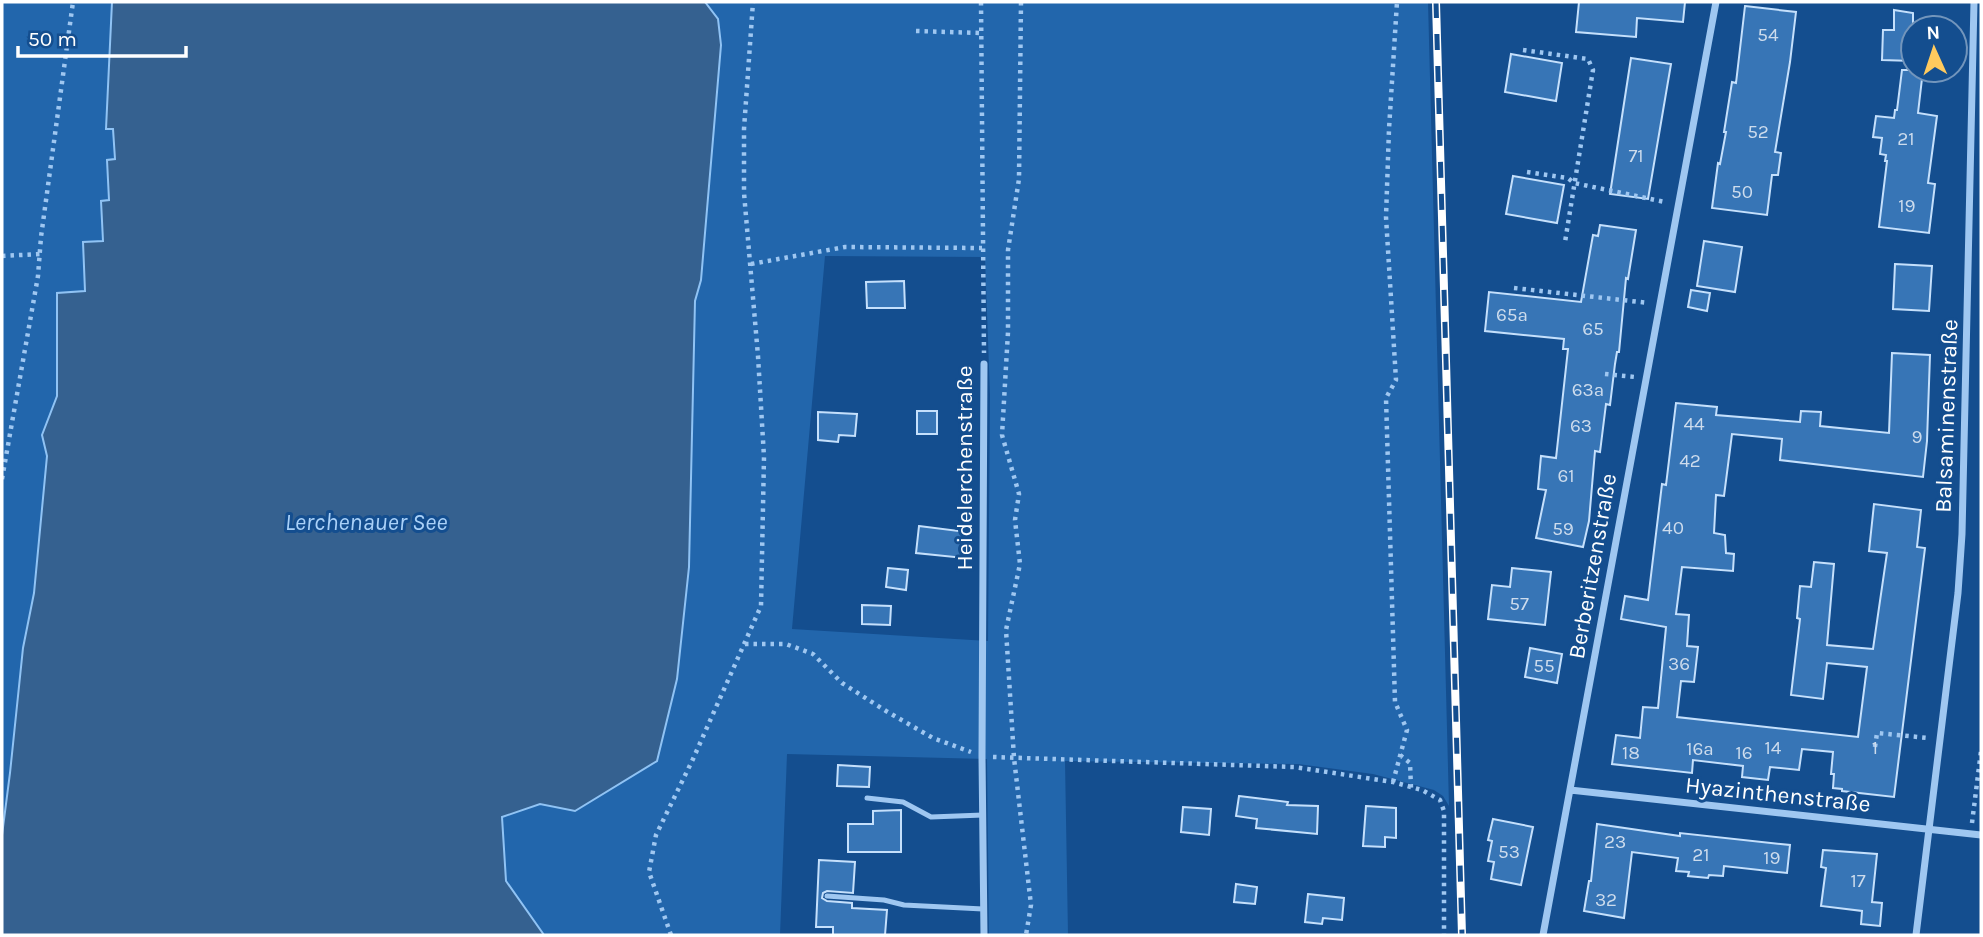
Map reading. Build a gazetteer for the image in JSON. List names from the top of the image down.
{
  "streets": {
    "street": [
      "Balsaminenstraße",
      "Heidelerchenstraße",
      "Berberitzenstraße",
      "Hyazinthenstraße"
    ]
  },
  "crossings": [
    ["Balsaminenstraße", "Hyazinthenstraße"],
    ["Berberitzenstraße", "Hyazinthenstraße"]
  ],
  "water": ["Lerchenauer See"],
  "house_numbers": [
    "54",
    "52",
    "21",
    "71",
    "50",
    "19",
    "65a",
    "65",
    "63a",
    "44",
    "63",
    "9",
    "42",
    "61",
    "40",
    "59",
    "57",
    "36",
    "55",
    "14",
    "1",
    "16a",
    "18",
    "16",
    "23",
    "53",
    "21",
    "19",
    "17",
    "32"
  ],
  "scale_bar": "50 m",
  "north": "top"
}
